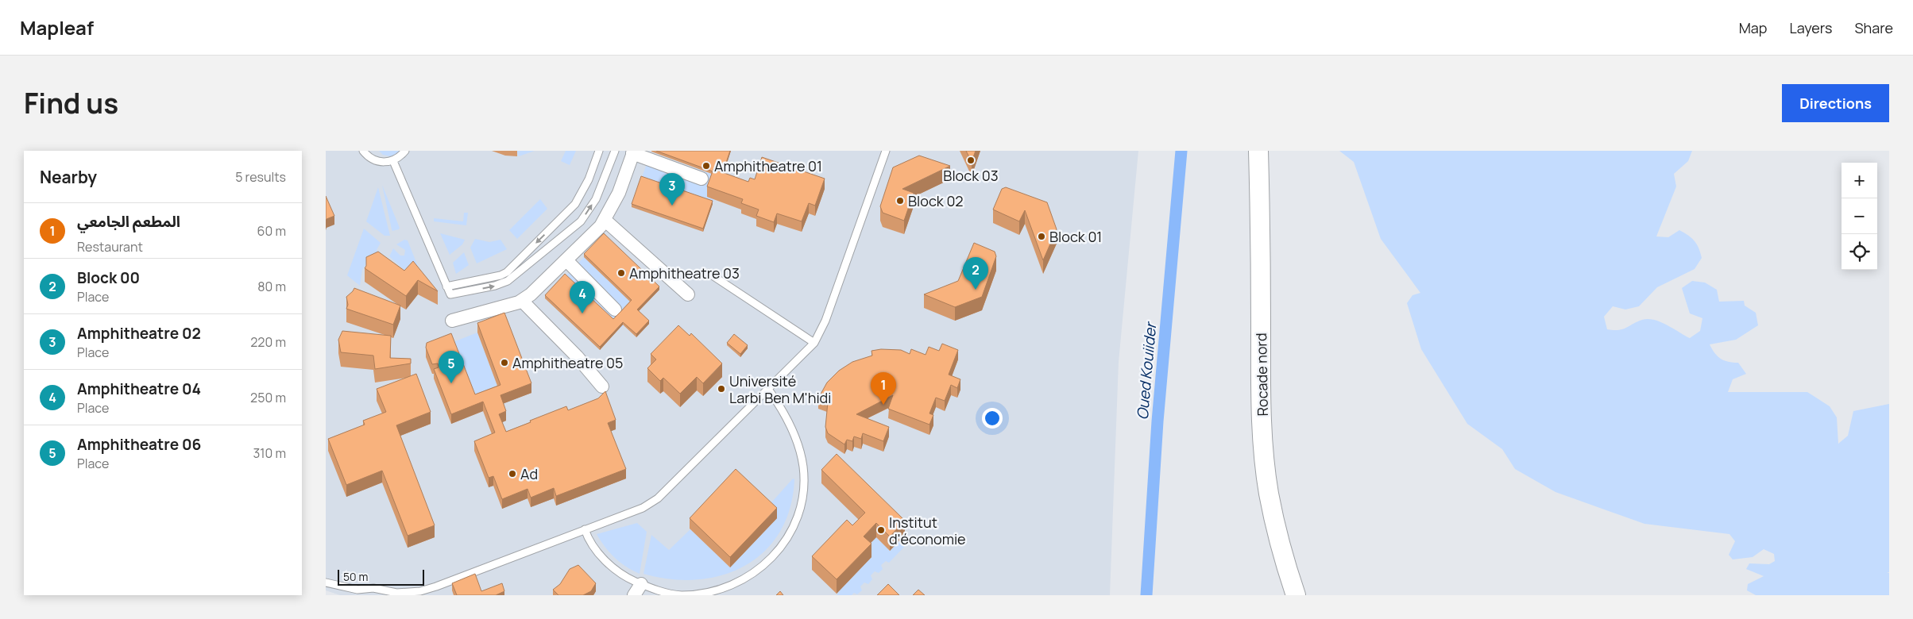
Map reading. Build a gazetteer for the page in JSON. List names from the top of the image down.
{
  "streets": {
    "main road": ["Rocade nord"]
  },
  "water": ["Oued Kouiider"],
  "places": [
    "Block 03",
    "Amphitheatre 01",
    "Block 02",
    "Block 01",
    "Amphitheatre 03",
    "Amphitheatre 05",
    "Université Larbi Ben M'hidi",
    "Ad",
    "Institut d'économie"
  ],
  "scale_bar": "50 m",
  "page": {
    "header": "Mapleaf",
    "nav": ["Map", "Layers", "Share"],
    "title": "Find us",
    "buttons": "Directions",
    "heading": ["Nearby", "5 results"],
    "map_buttons": ["+", "−"],
    "pins": [
      "3",
      "2",
      "4",
      "5",
      "1"
    ],
    "list": [
      {
        "mark": "1",
        "name": "المطعم الجامعي",
        "note": "Restaurant",
        "value": "60 m"
      },
      {
        "mark": "2",
        "name": "Block 00",
        "note": "Place",
        "value": "80 m"
      },
      {
        "mark": "3",
        "name": "Amphitheatre 02",
        "note": "Place",
        "value": "220 m"
      },
      {
        "mark": "4",
        "name": "Amphitheatre 04",
        "note": "Place",
        "value": "250 m"
      },
      {
        "mark": "5",
        "name": "Amphitheatre 06",
        "note": "Place",
        "value": "310 m"
      }
    ],
    "scale": "50 m"
  }
}
